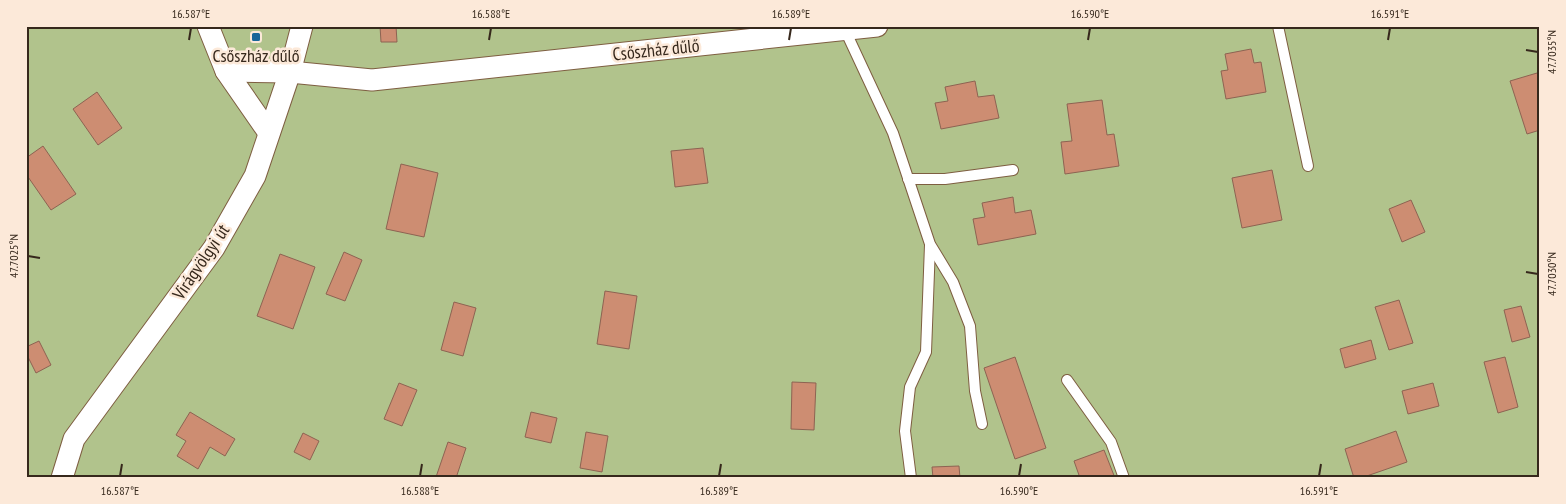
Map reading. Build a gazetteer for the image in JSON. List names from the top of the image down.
{
  "streets": {
    "street": ["Csőszház dűlő", "Virágvölgyi út"]
  },
  "crossings": [
    ["Csőszház dűlő", "Virágvölgyi út"]
  ],
  "places": {
    "transit": ["Csőszház dűlő"]
  },
  "coordinates": [
    "16.587°E",
    "16.588°E",
    "16.589°E",
    "16.590°E",
    "16.591°E",
    "47.7035°N",
    "47.7025°N",
    "47.7030°N"
  ]
}
